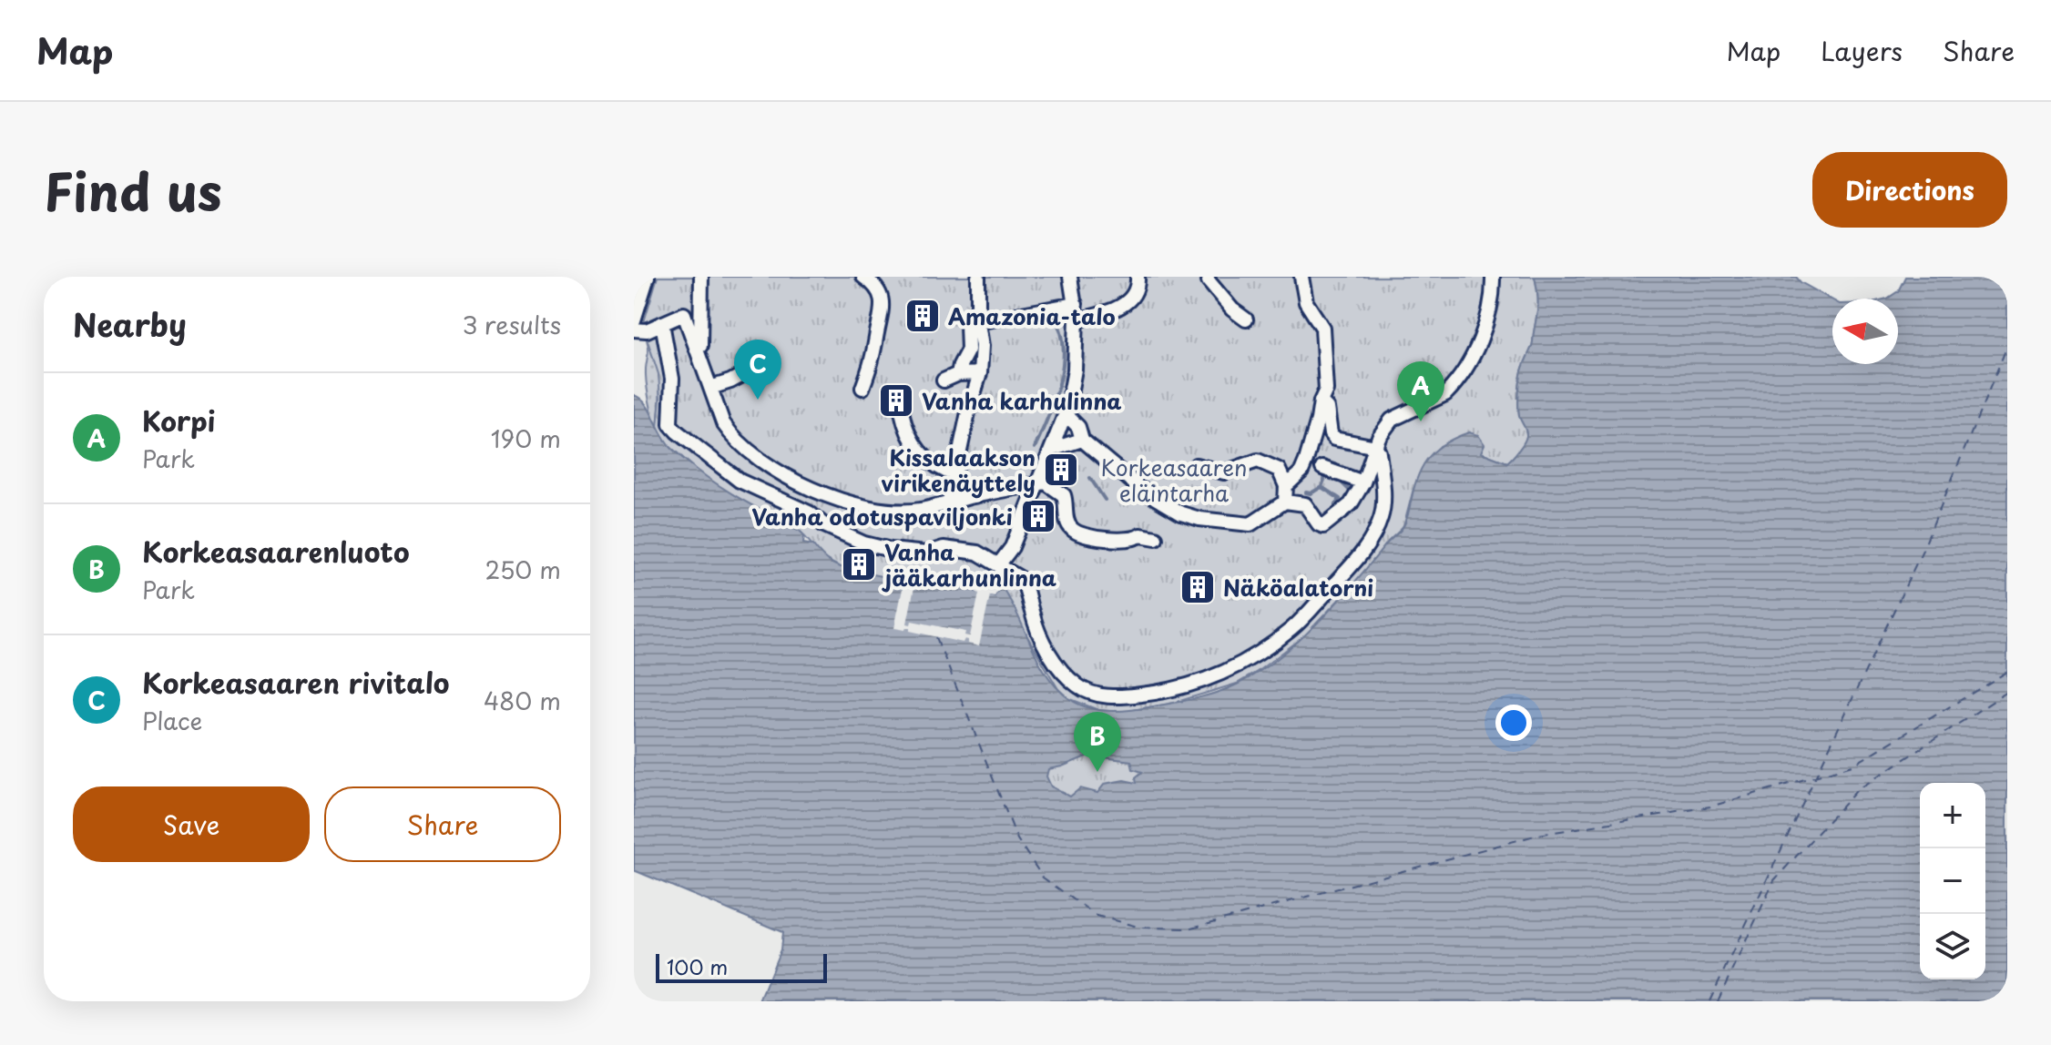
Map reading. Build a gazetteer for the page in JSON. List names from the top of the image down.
{
  "parks": ["Korkeasaaren eläintarha"],
  "places": {
    "building": [
      "Amazonia-talo",
      "Vanha karhulinna",
      "Kissalaakson virikenäyttely",
      "Vanha odotuspaviljonki",
      "Vanha jääkarhunlinna",
      "Näköalatorni"
    ]
  },
  "scale_bar": "100 m",
  "north": "left",
  "page": {
    "header": "Map",
    "nav": ["Map", "Layers", "Share"],
    "title": "Find us",
    "buttons": [
      "Directions",
      ["Save", "Share"]
    ],
    "heading": ["Nearby", "3 results"],
    "pins": ["C", "A", "B"],
    "list": [
      {
        "mark": "A",
        "name": "Korpi",
        "note": "Park",
        "value": "190 m"
      },
      {
        "mark": "B",
        "name": "Korkeasaarenluoto",
        "note": "Park",
        "value": "250 m"
      },
      {
        "mark": "C",
        "name": "Korkeasaaren rivitalo",
        "note": "Place",
        "value": "480 m"
      }
    ],
    "map_buttons": ["+", "−"],
    "scale": "100 m"
  }
}
